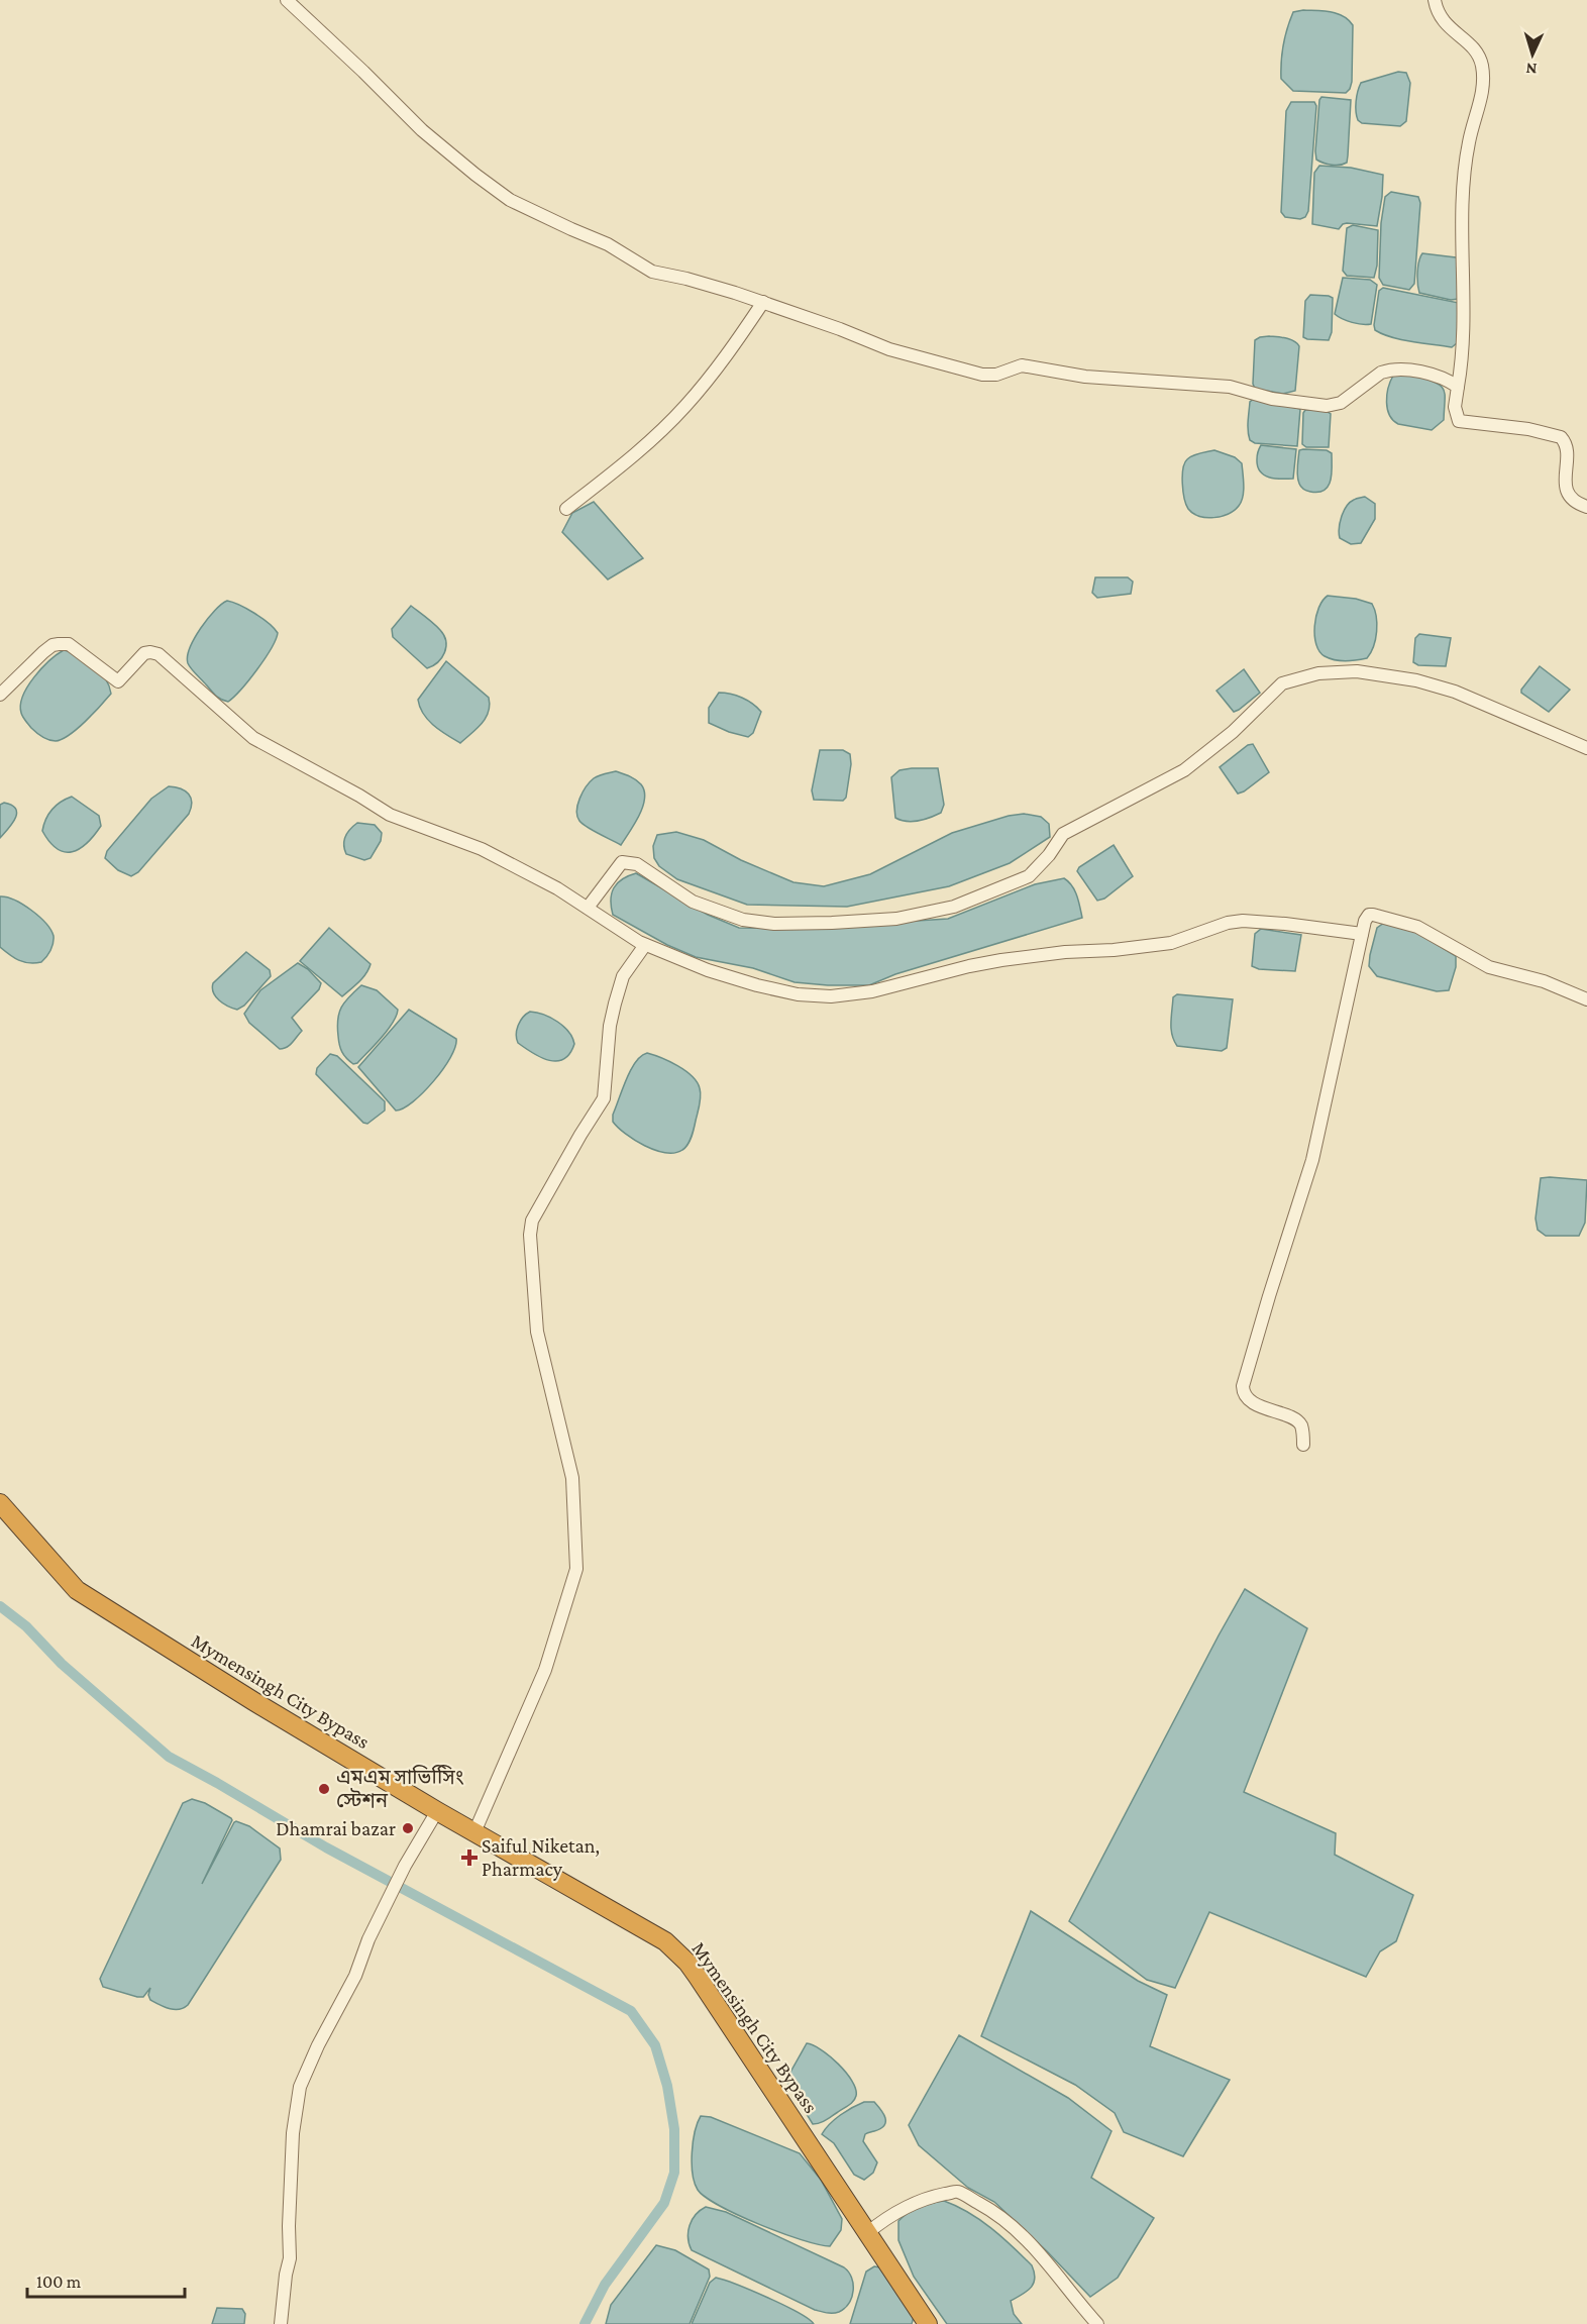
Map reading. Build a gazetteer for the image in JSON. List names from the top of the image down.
{
  "streets": {
    "highway": ["Mymensingh City Bypass"]
  },
  "places": {
    "other": ["এমএম সাভ‌িসি‌িং স্ট‌েশন", "Dhamrai bazar"],
    "health": ["Saiful Niketan, Pharmacy"]
  },
  "scale_bar": "100 m",
  "north": "bottom"
}
